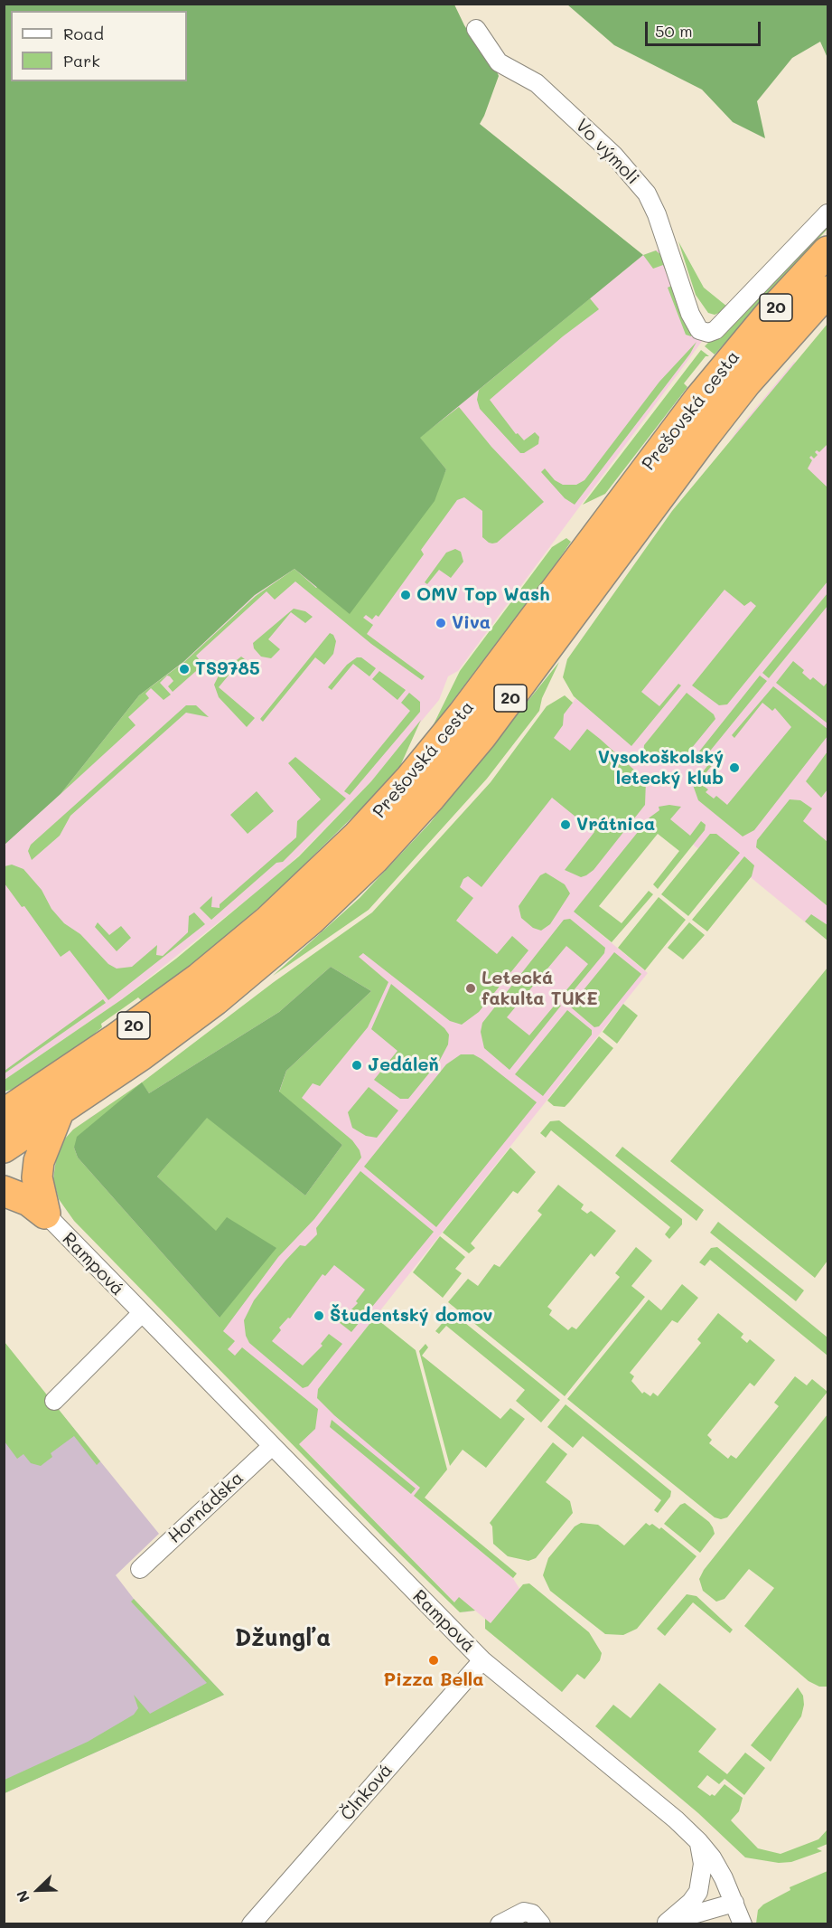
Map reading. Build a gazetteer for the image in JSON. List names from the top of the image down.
{
  "streets": {
    "highway": ["20", "Prešovská cesta"],
    "street": [
      "Vo výmoli",
      "Rampová",
      "Hornádska",
      "Člnková"
    ]
  },
  "crossings": [
    ["Vo výmoli", "Prešovská cesta"],
    ["Rampová", "Hornádska"],
    ["Rampová", "Člnková"]
  ],
  "districts": ["Džungľa"],
  "places": [
    "OMV Top Wash",
    "Viva",
    "TS9785",
    "Vysokoškolský letecký klub",
    "Vrátnica",
    "Letecká fakulta TUKE",
    "Jedáleň",
    "Študentský domov",
    "Pizza Bella"
  ],
  "legend": ["Road", "Park"],
  "scale_bar": "50 m",
  "north": "bottom left"
}
